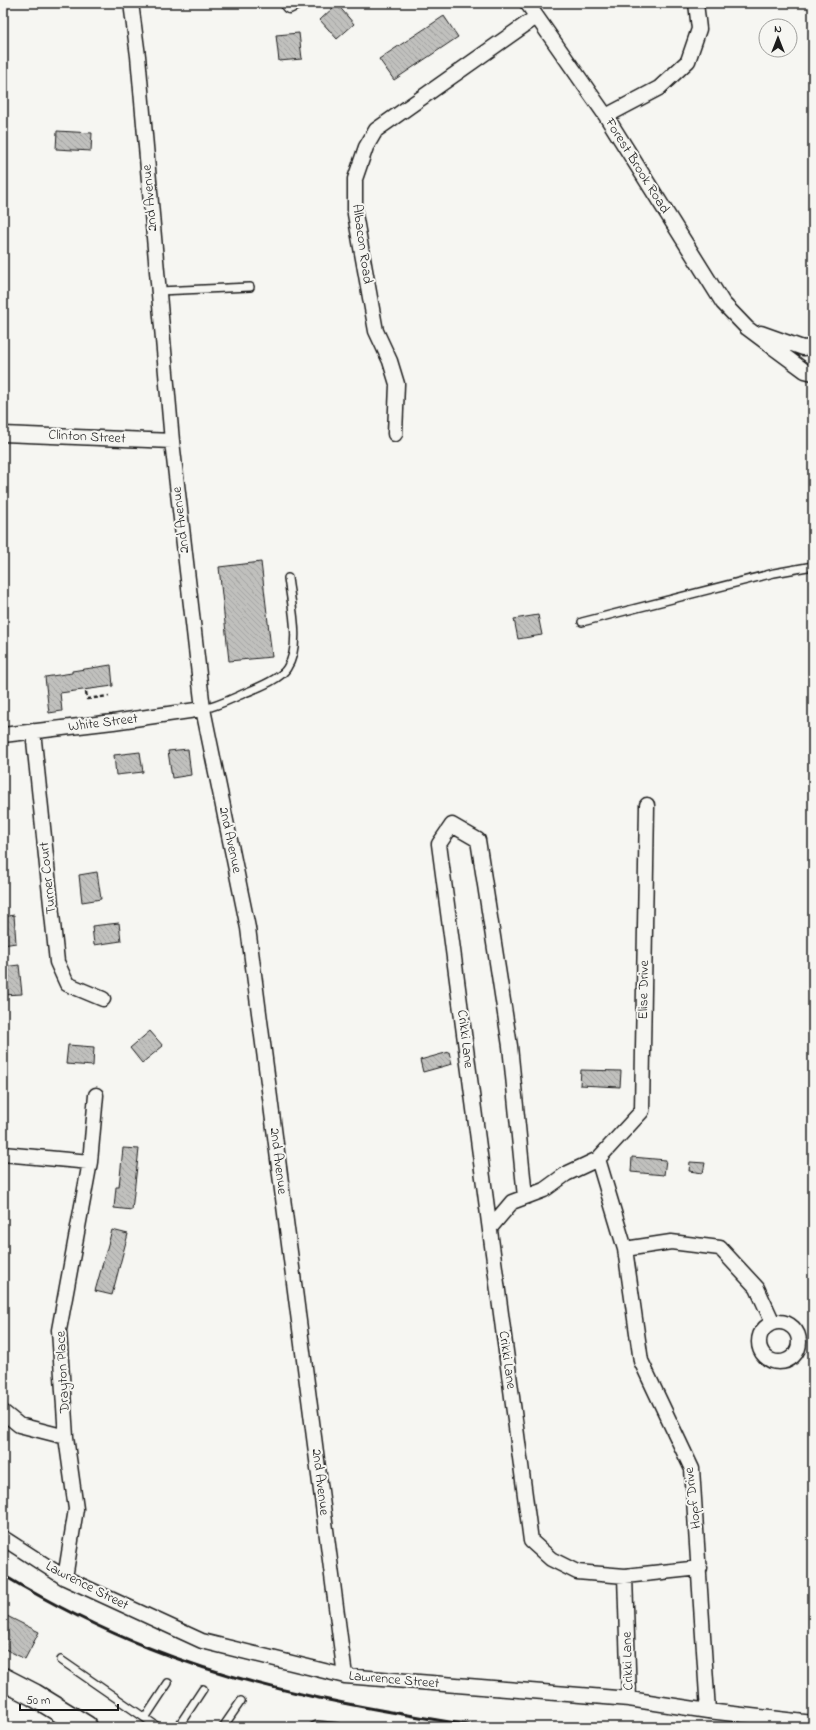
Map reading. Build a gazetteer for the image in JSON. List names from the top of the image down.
{
  "streets": {
    "street": [
      "Forest Brook Road",
      "2nd Avenue",
      "Albacon Road",
      "Clinton Street",
      "White Street",
      "Turner Court",
      "Elise Drive",
      "Crikki Lane",
      "Drayton Place",
      "Hopf Drive",
      "Lawrence Street"
    ]
  },
  "crossings": [
    ["Forest Brook Road", "Albacon Road"],
    ["2nd Avenue", "Clinton Street"],
    ["2nd Avenue", "White Street"],
    ["2nd Avenue", "Lawrence Street"],
    ["White Street", "Turner Court"],
    ["Elise Drive", "Crikki Lane"],
    ["Crikki Lane", "Hopf Drive"],
    ["Crikki Lane", "Lawrence Street"],
    ["Drayton Place", "Lawrence Street"],
    ["Hopf Drive", "Lawrence Street"]
  ],
  "scale_bar": "50 m",
  "north": "top"
}
